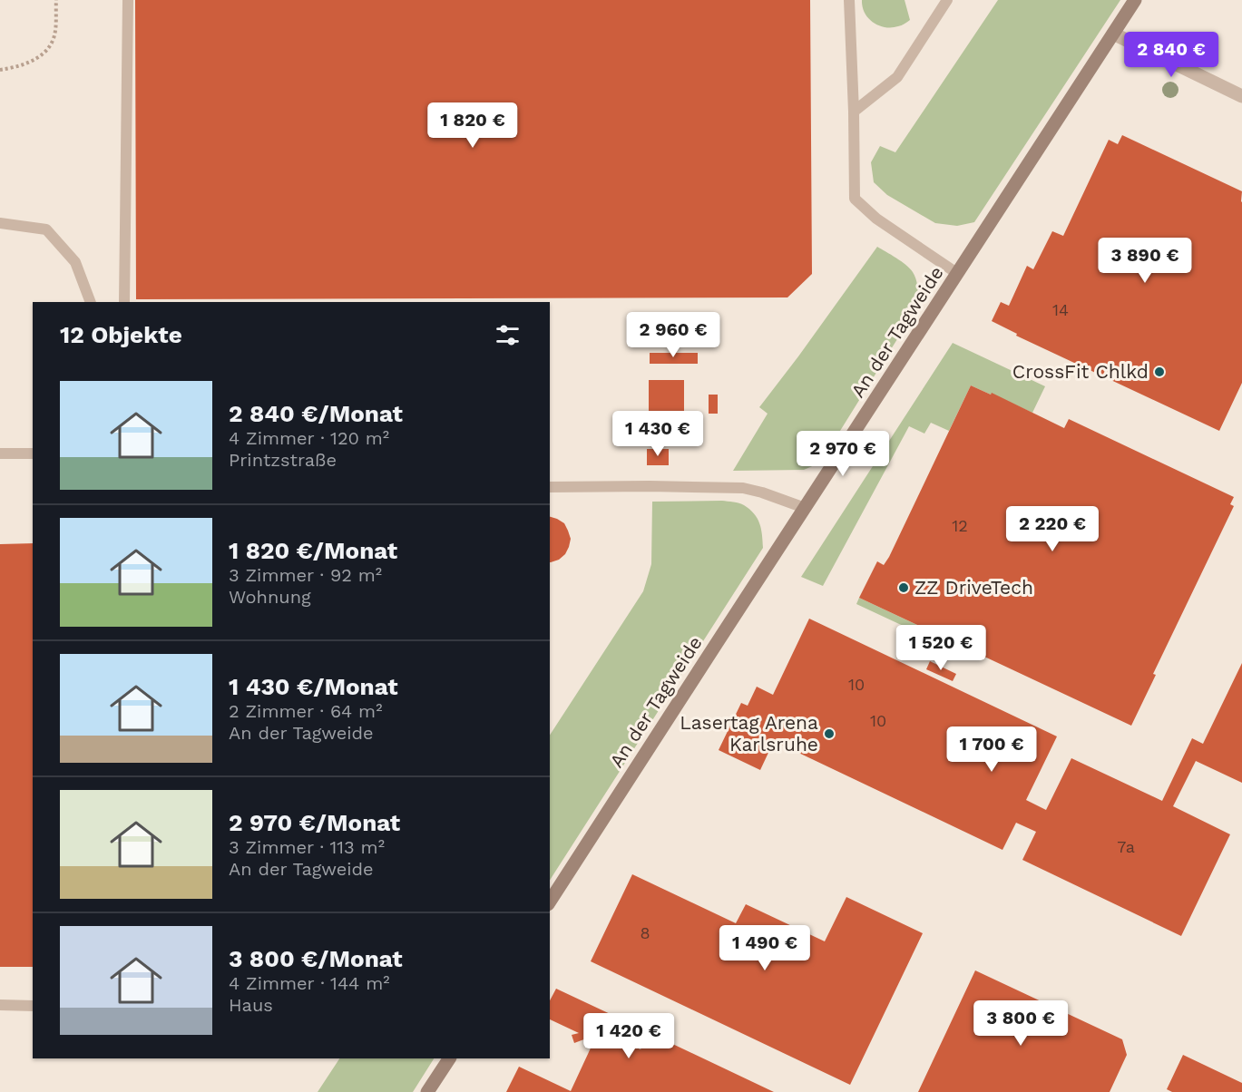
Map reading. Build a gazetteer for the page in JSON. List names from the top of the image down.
{
  "streets": {
    "main road": ["An der Tagweide"]
  },
  "places": ["CrossFit Chlkd", "ZZ DriveTech", "Lasertag Arena Karlsruhe"],
  "house_numbers": [
    "14",
    "12",
    "10",
    "10",
    "7a",
    "8"
  ],
  "page": {
    "price": [
      "2 840 €",
      "1 820 €",
      "3 890 €",
      "2 960 €",
      "1 430 €",
      "2 970 €",
      "2 220 €",
      "1 520 €",
      "1 700 €",
      "1 490 €",
      "3 800 €",
      "1 420 €"
    ],
    "heading": "12 Objekte",
    "list": [
      {
        "name": "2 840 €/Monat",
        "note": "4 Zimmer · 120 m² · Printzstraße"
      },
      {
        "name": "1 820 €/Monat",
        "note": "3 Zimmer · 92 m² · Wohnung"
      },
      {
        "name": "1 430 €/Monat",
        "note": "2 Zimmer · 64 m² · An der Tagweide"
      },
      {
        "name": "2 970 €/Monat",
        "note": "3 Zimmer · 113 m² · An der Tagweide"
      },
      {
        "name": "3 800 €/Monat",
        "note": "4 Zimmer · 144 m² · Haus"
      }
    ]
  }
}
